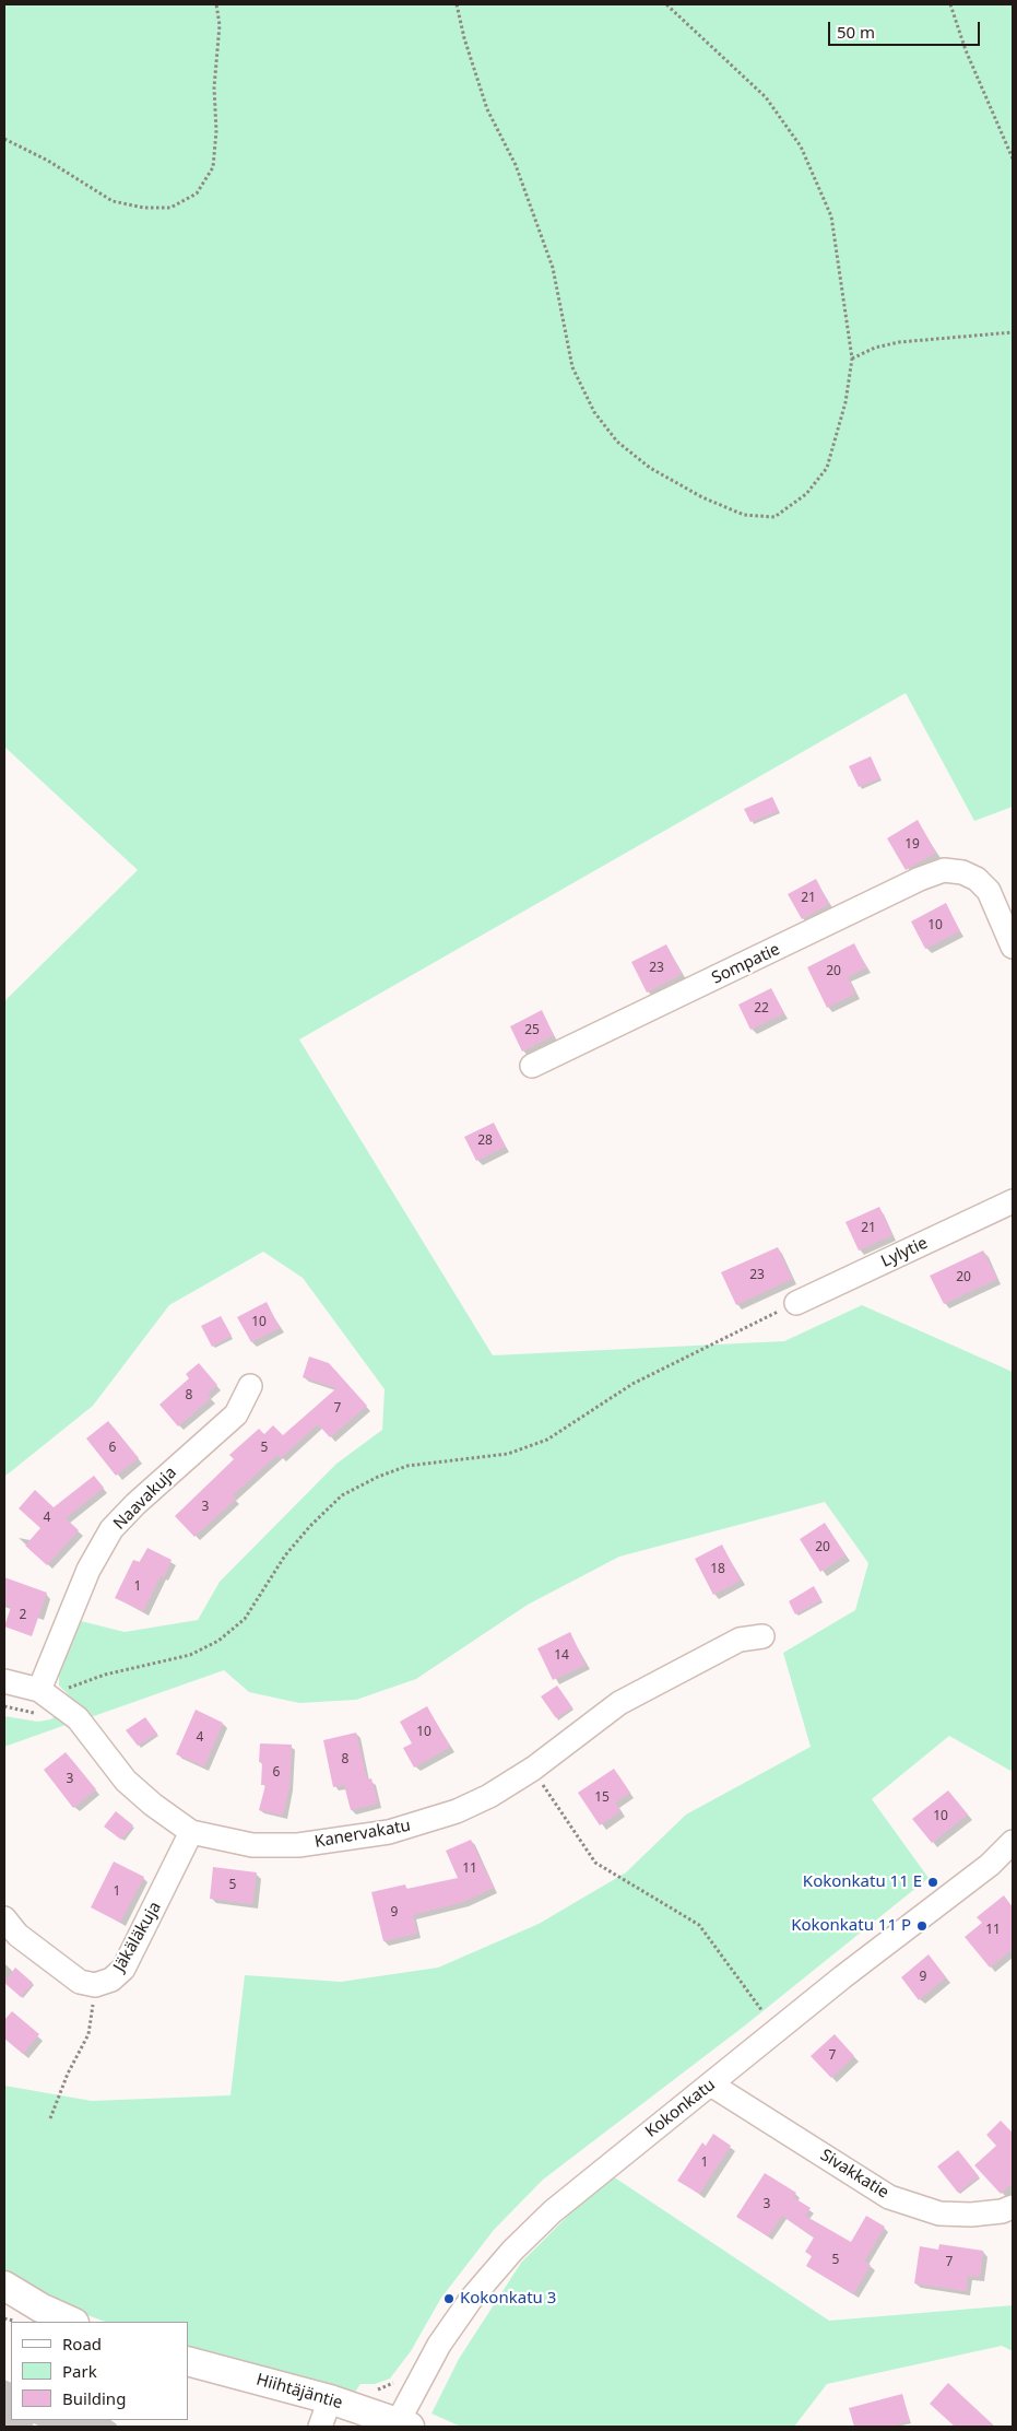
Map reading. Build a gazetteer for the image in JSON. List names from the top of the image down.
{
  "streets": {
    "street": [
      "Sompatie",
      "Lylytie",
      "Naavakuja",
      "Kanervakatu",
      "Jäkäläkuja",
      "Kokonkatu",
      "Sivakkatie",
      "Hiihtäjäntie"
    ]
  },
  "crossings": [
    ["Naavakuja", "Kanervakatu"],
    ["Kanervakatu", "Jäkäläkuja"],
    ["Kokonkatu", "Sivakkatie"],
    ["Kokonkatu", "Hiihtäjäntie"]
  ],
  "places": ["Kokonkatu 11 E", "Kokonkatu 11 P", "Kokonkatu 3"],
  "house_numbers": [
    "19",
    "21",
    "10",
    "23",
    "20",
    "22",
    "25",
    "28",
    "21",
    "23",
    "20",
    "10",
    "8",
    "7",
    "6",
    "5",
    "3",
    "4",
    "20",
    "18",
    "1",
    "2",
    "14",
    "10",
    "4",
    "8",
    "6",
    "3",
    "15",
    "10",
    "11",
    "5",
    "1",
    "9",
    "11",
    "9",
    "7",
    "1",
    "3",
    "5",
    "7"
  ],
  "legend": ["Road", "Park", "Building"],
  "scale_bar": "50 m"
}
